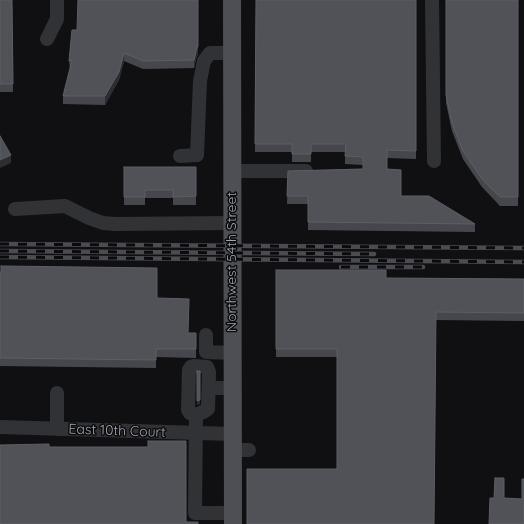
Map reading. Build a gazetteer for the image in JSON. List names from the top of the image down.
{
  "streets": {
    "main road": ["Northwest 54th Street"],
    "street": ["East 10th Court"]
  },
  "crossings": [
    ["Northwest 54th Street", "East 10th Court"]
  ]
}
